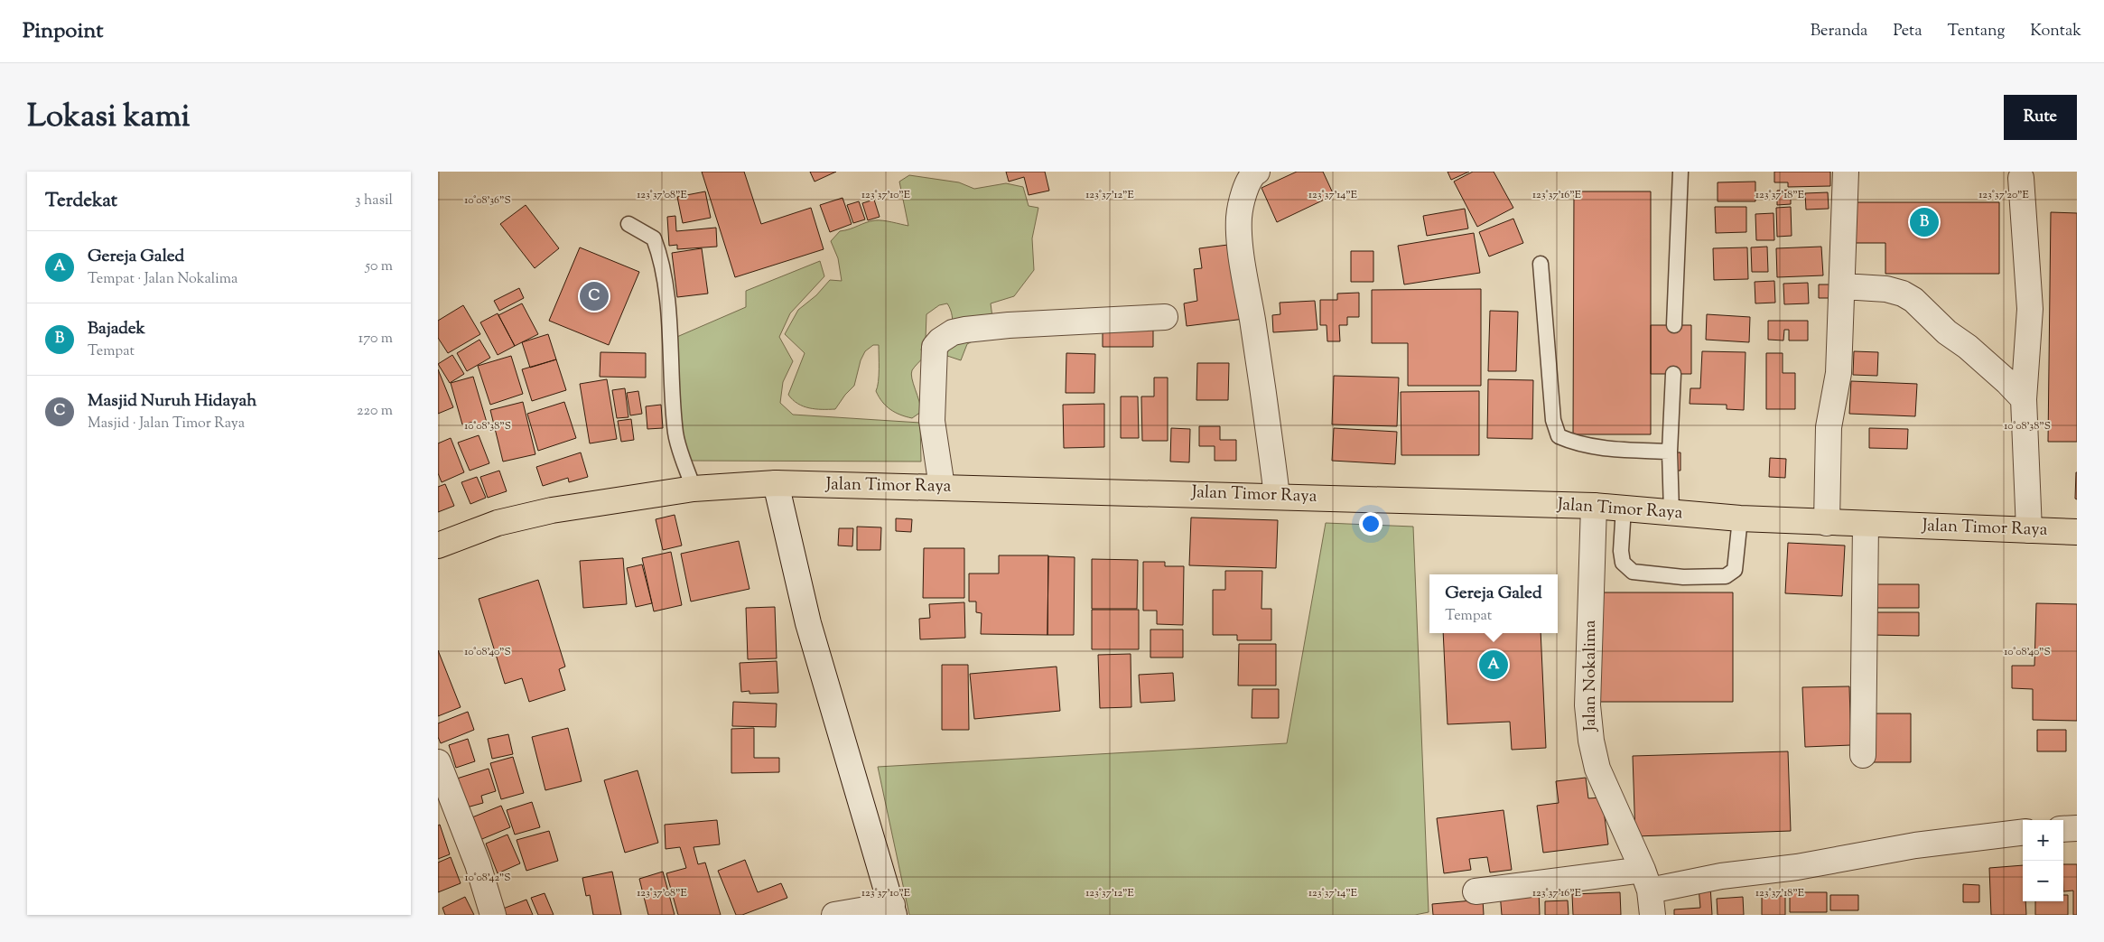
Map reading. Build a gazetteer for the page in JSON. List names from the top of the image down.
{
  "streets": {
    "highway": ["Jalan Timor Raya"],
    "street": ["Jalan Nokalima"]
  },
  "crossings": [
    ["Jalan Timor Raya", "Jalan Nokalima"]
  ],
  "page": {
    "header": "Pinpoint",
    "nav": [
      "Beranda",
      "Peta",
      "Tentang",
      "Kontak"
    ],
    "title": "Lokasi kami",
    "buttons": "Rute",
    "heading": ["Terdekat", "3 hasil"],
    "pins": ["B", "C", "A"],
    "list": [
      {
        "mark": "A",
        "name": "Gereja Galed",
        "note": "Tempat · Jalan Nokalima",
        "value": "50 m"
      },
      {
        "mark": "B",
        "name": "Bajadek",
        "note": "Tempat",
        "value": "170 m"
      },
      {
        "mark": "C",
        "name": "Masjid Nuruh Hidayah",
        "note": "Masjid · Jalan Timor Raya",
        "value": "220 m"
      }
    ],
    "popup": ["Gereja Galed", "Tempat"],
    "map_buttons": ["+", "−"]
  },
  "coordinates": [
    "123°37'08\"E",
    "123°37'10\"E",
    "123°37'12\"E",
    "123°37'14\"E",
    "123°37'16\"E",
    "123°37'18\"E",
    "123°37'20\"E",
    "10°08'36\"S",
    "10°08'38\"S",
    "10°08'40\"S",
    "10°08'42\"S"
  ]
}
